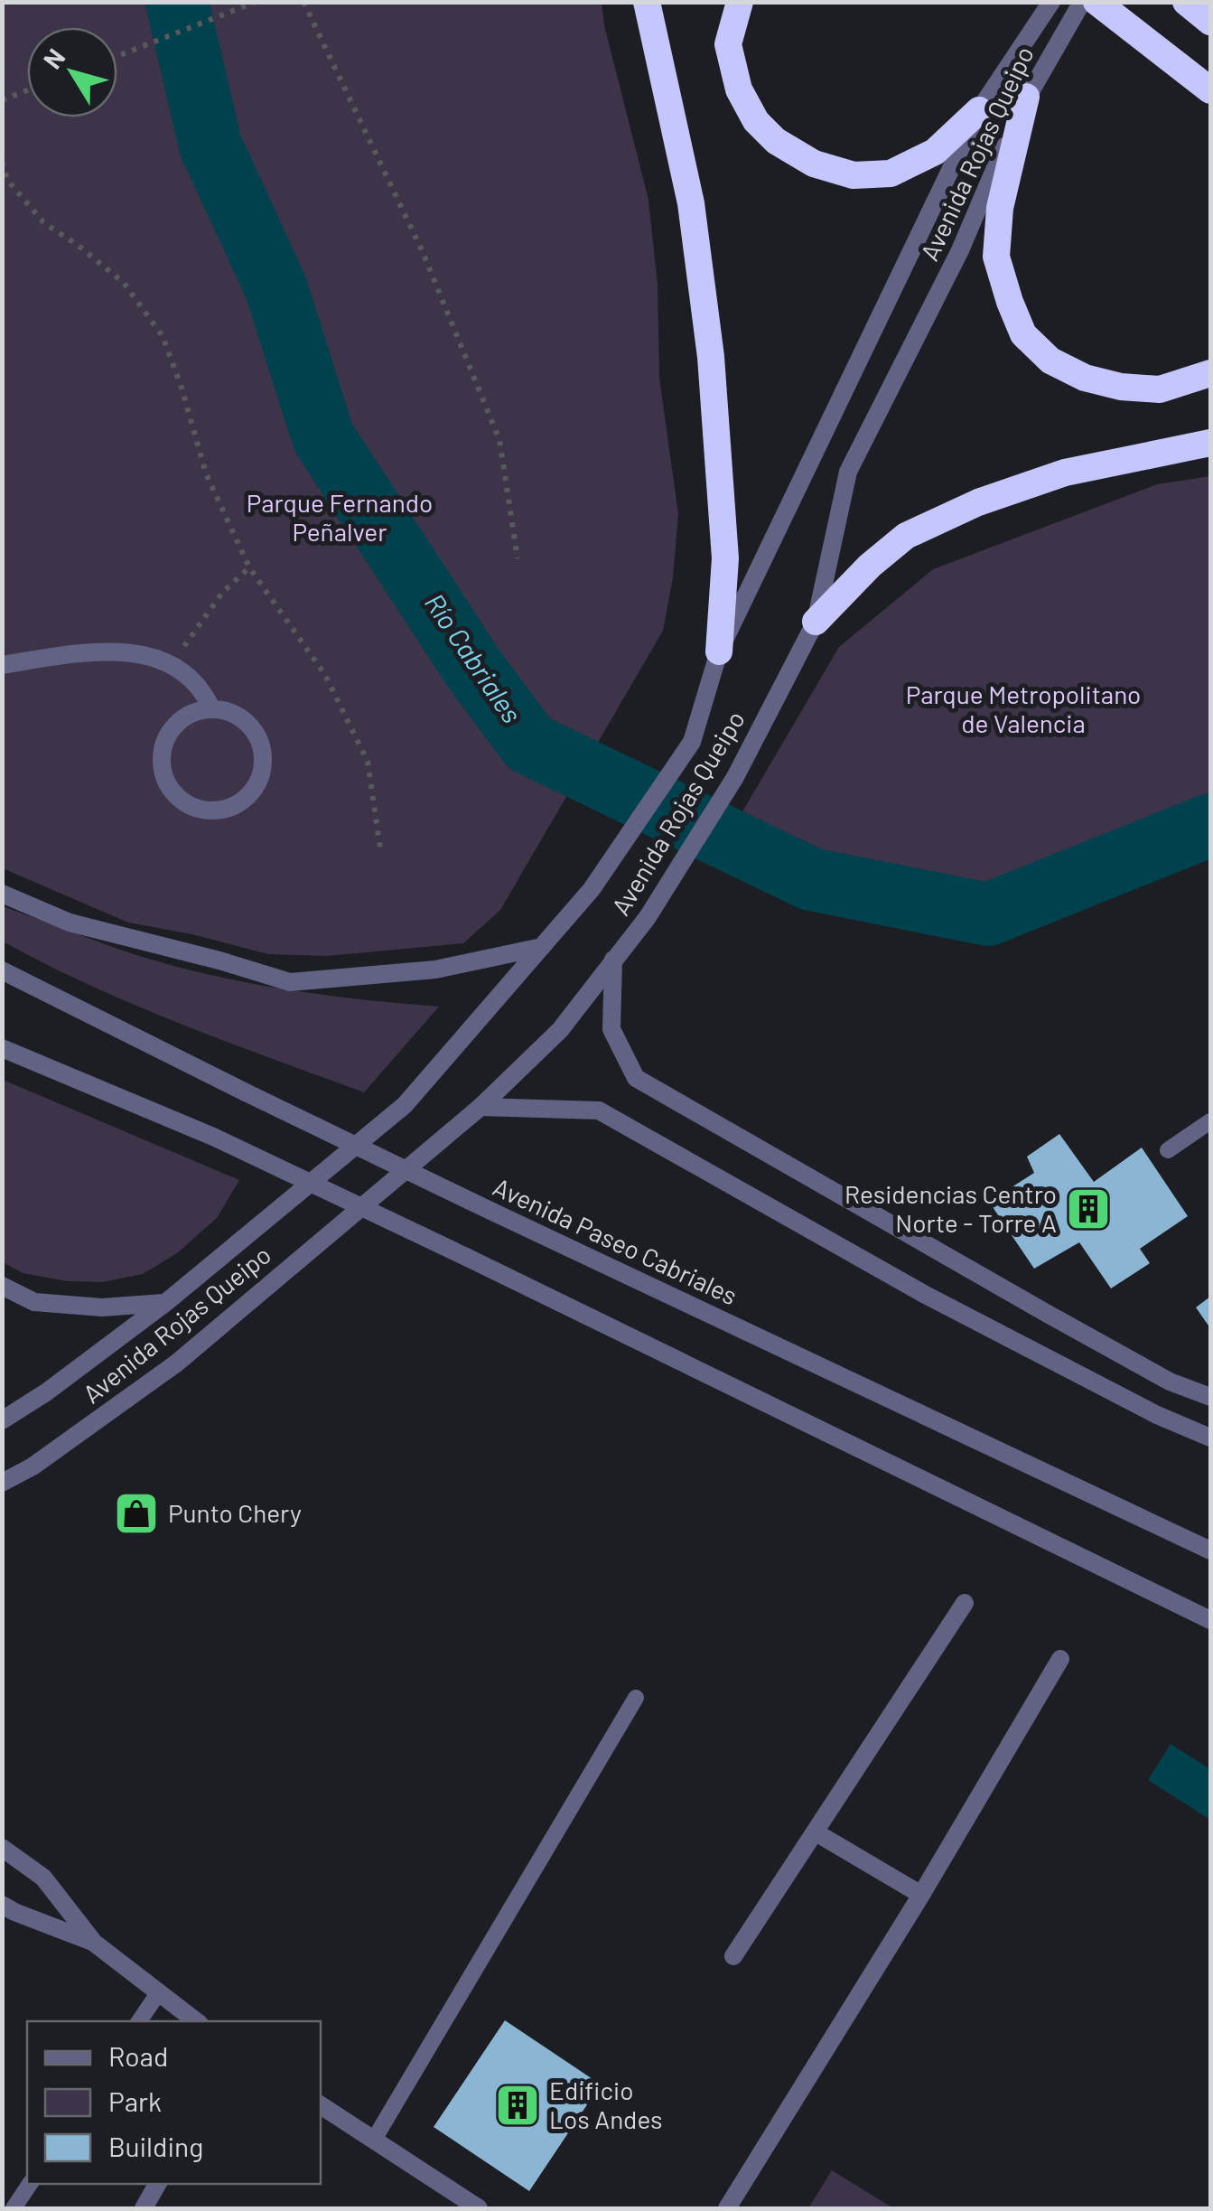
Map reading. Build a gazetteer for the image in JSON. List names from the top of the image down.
{
  "streets": {
    "street": ["Avenida Rojas Queipo", "Avenida Paseo Cabriales"]
  },
  "water": ["Río Cabriales"],
  "parks": ["Parque Fernando Peñalver", "Parque Metropolitano de Valencia"],
  "places": {
    "building": ["Residencias Centro Norte - Torre A", "Edificio Los Andes"],
    "shop": ["Punto Chery"]
  },
  "legend": ["Road", "Park", "Building"],
  "north": "top left"
}
